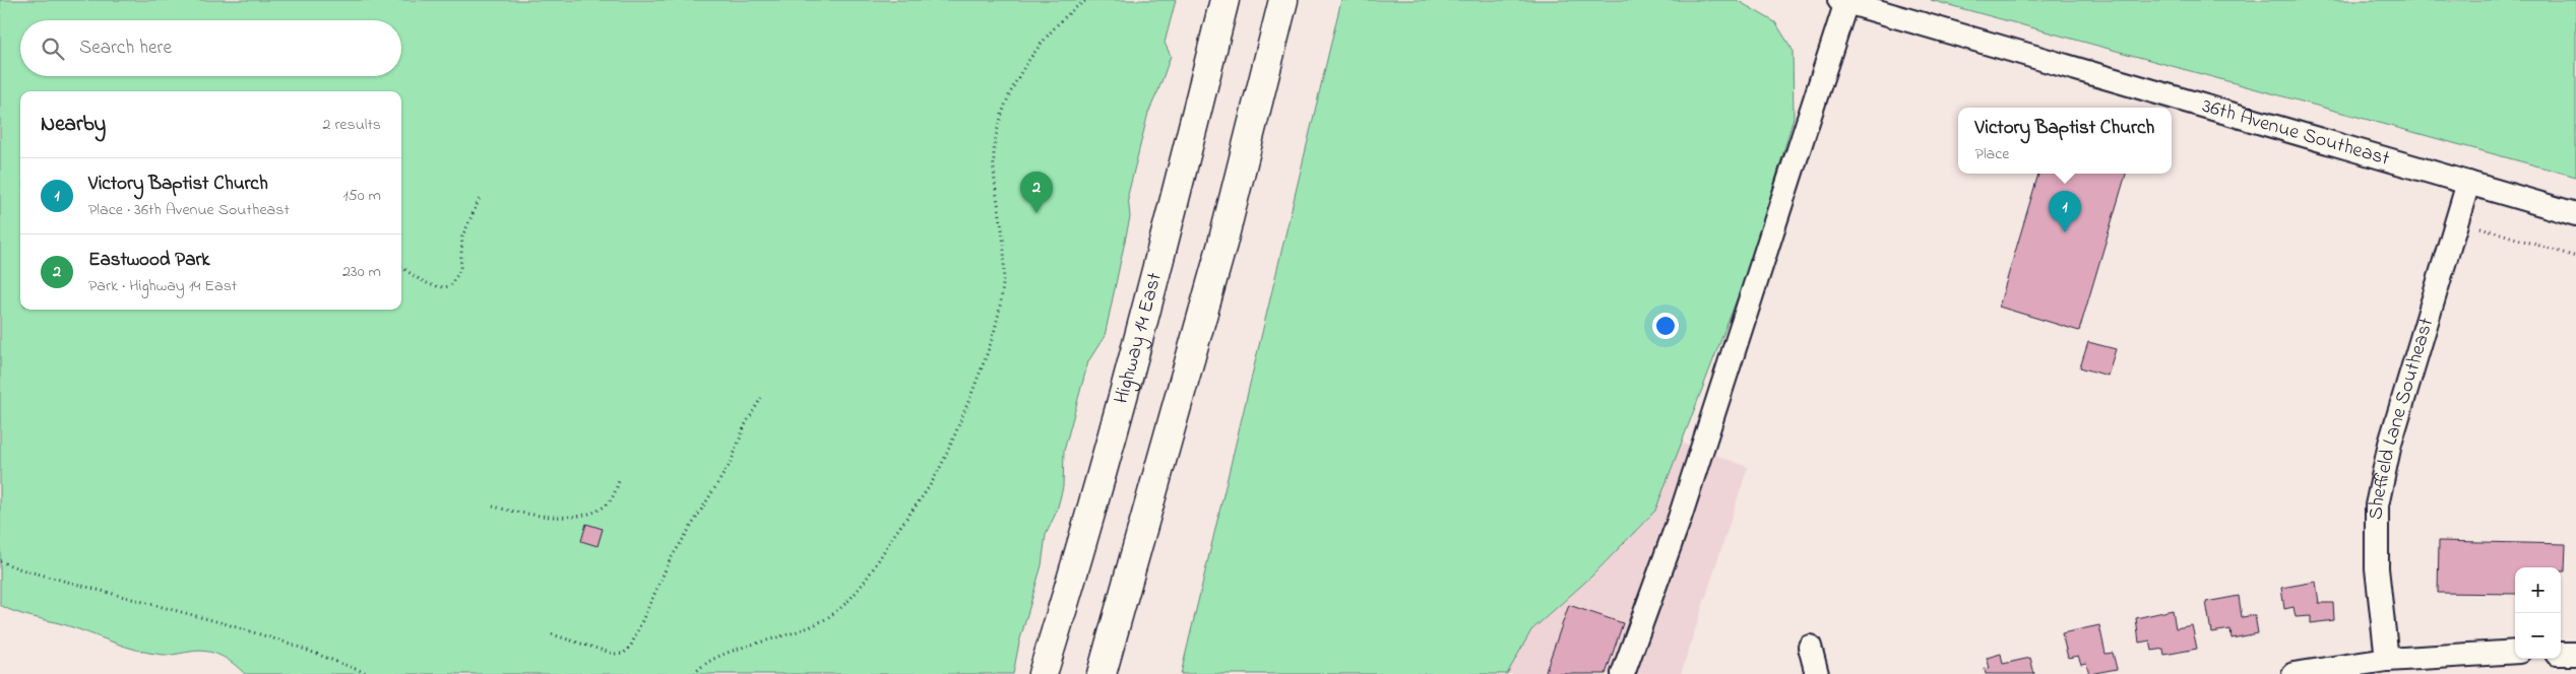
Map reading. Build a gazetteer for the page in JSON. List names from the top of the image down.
{
  "streets": {
    "main road": ["Highway 14 East"],
    "street": ["36th Avenue Southeast", "Sheffield Lane Southeast"]
  },
  "crossings": [
    ["36th Avenue Southeast", "Sheffield Lane Southeast"]
  ],
  "page": {
    "search": "Search here",
    "heading": ["Nearby", "2 results"],
    "popup": ["Victory Baptist Church", "Place"],
    "list": [
      {
        "mark": "1",
        "name": "Victory Baptist Church",
        "note": "Place · 36th Avenue Southeast",
        "value": "150 m"
      },
      {
        "mark": "2",
        "name": "Eastwood Park",
        "note": "Park · Highway 14 East",
        "value": "230 m"
      }
    ],
    "pins": ["2", "1"],
    "map_buttons": ["+", "−"]
  }
}
